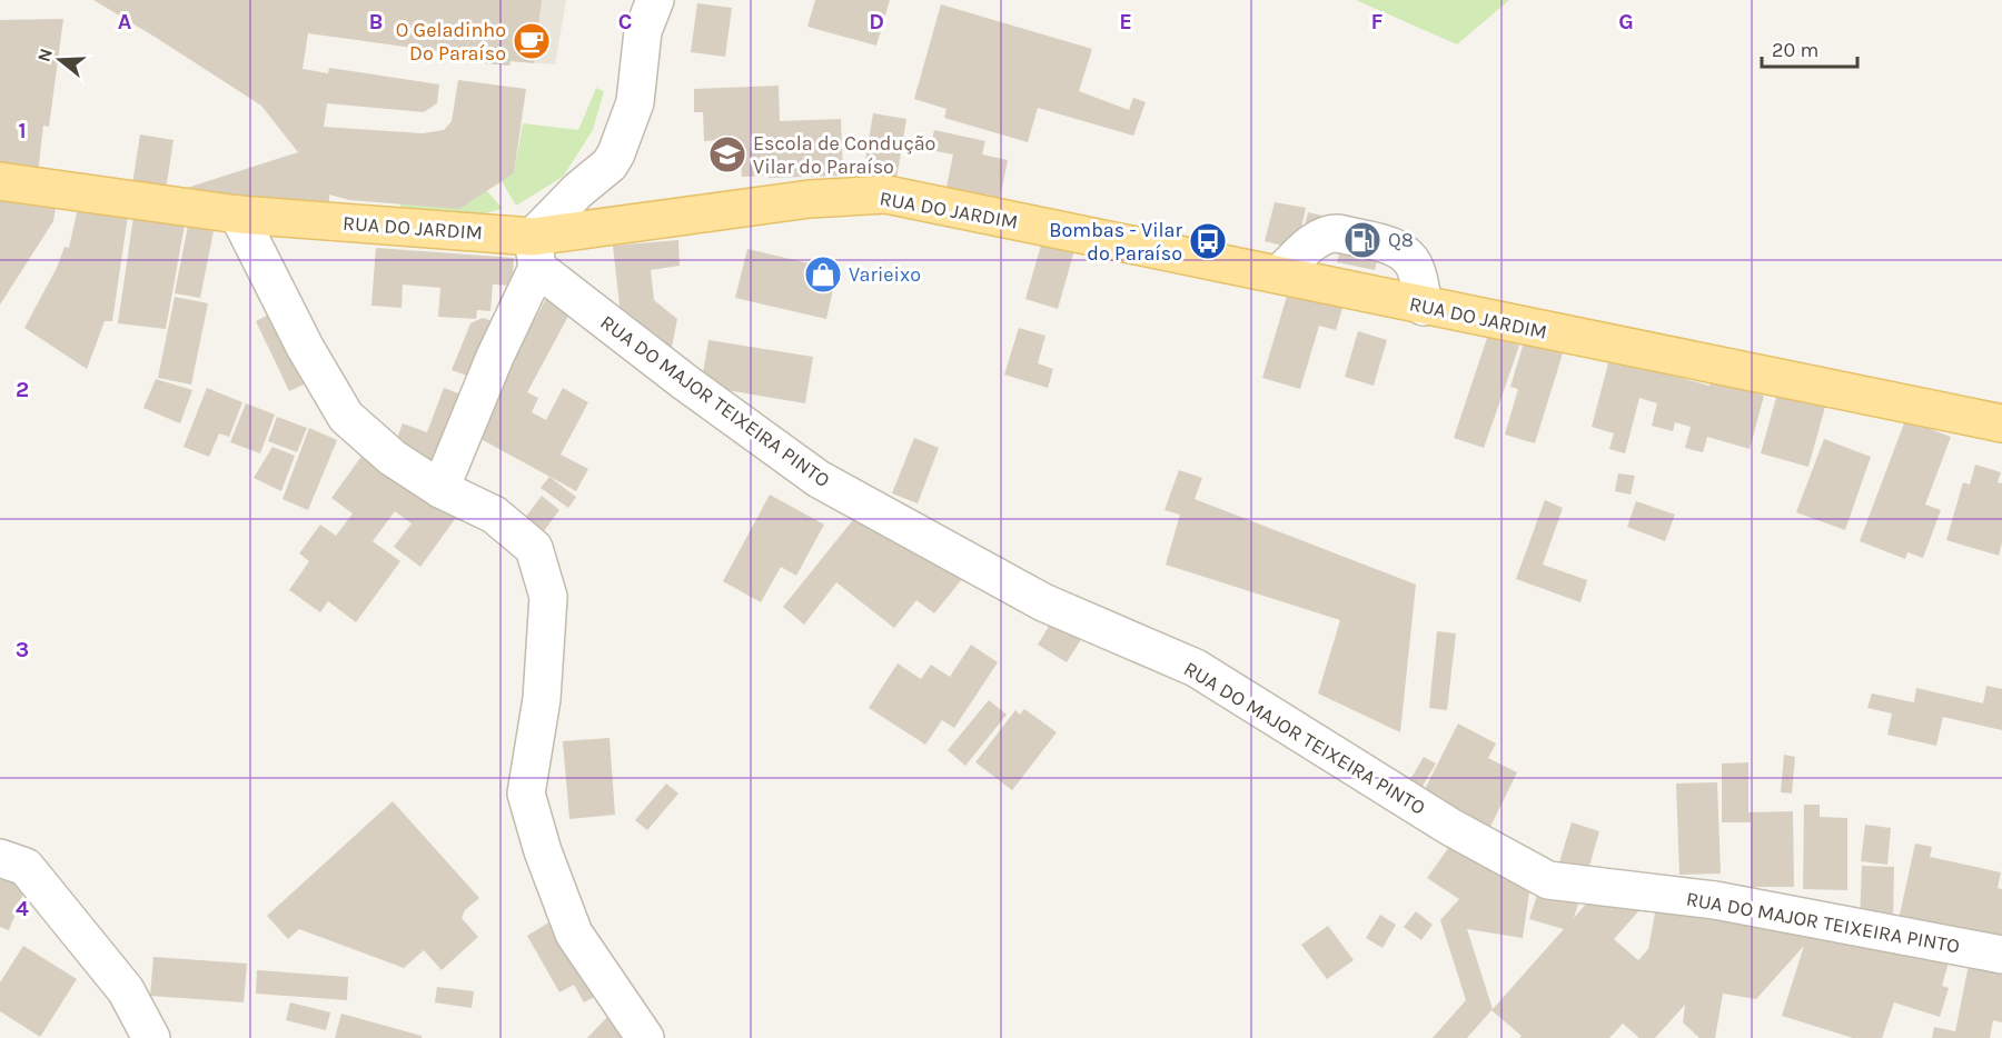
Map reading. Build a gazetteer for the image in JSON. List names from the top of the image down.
{
  "streets": {
    "main road": ["RUA DO JARDIM"],
    "street": ["RUA DO MAJOR TEIXEIRA PINTO"]
  },
  "crossings": [
    ["RUA DO JARDIM", "RUA DO MAJOR TEIXEIRA PINTO"]
  ],
  "places": {
    "cafe": ["O Geladinho Do Paraíso"],
    "school or university": ["Escola de Condução Vilar do Paraíso"],
    "fuel station": ["Q8"],
    "bus stop": ["Bombas - Vilar do Paraíso"],
    "shop": ["Varieixo"]
  },
  "scale_bar": "20 m",
  "north": "left",
  "grid": {
    "columns": [
      "A",
      "B",
      "C",
      "D",
      "E",
      "F",
      "G"
    ],
    "rows": [
      "1",
      "2",
      "3",
      "4"
    ]
  }
}
